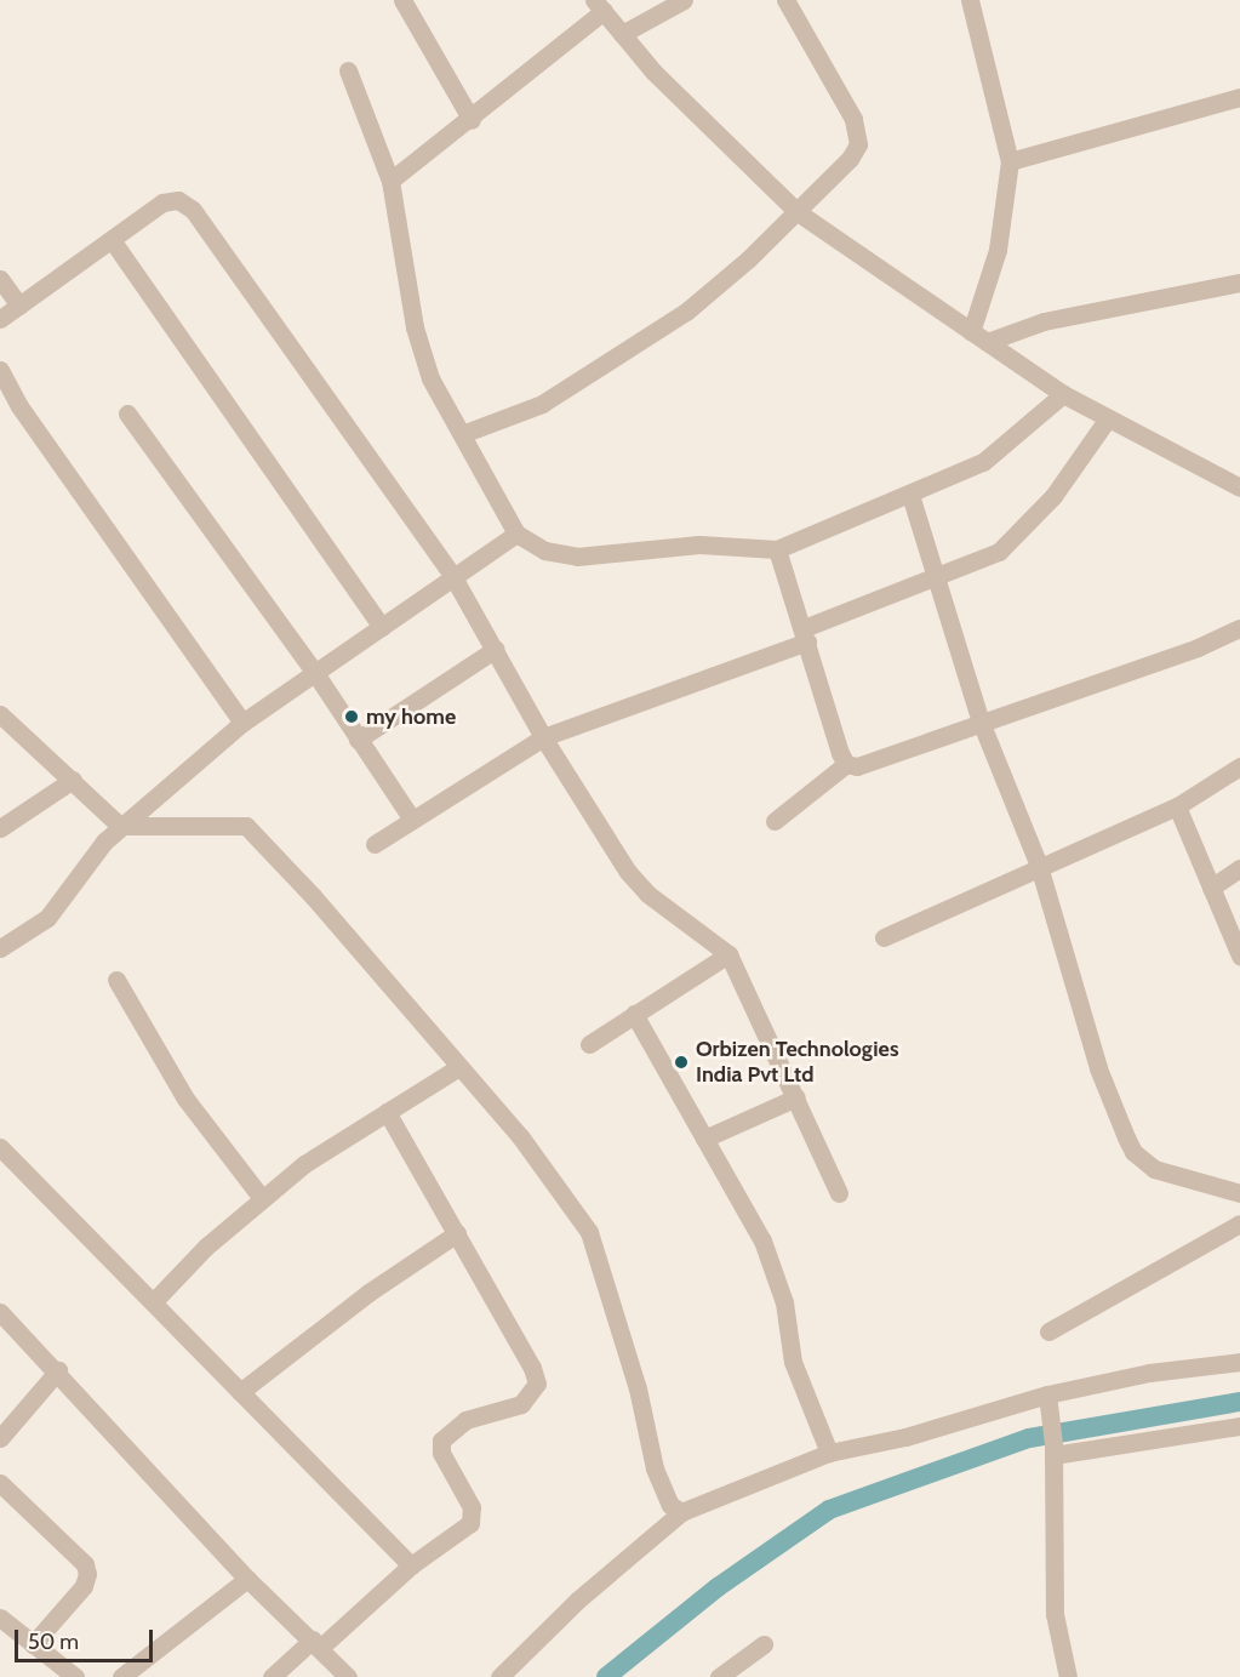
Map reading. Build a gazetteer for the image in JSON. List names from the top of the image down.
{
  "places": ["my home", "Orbizen Technologies India Pvt Ltd"],
  "scale_bar": "50 m"
}
